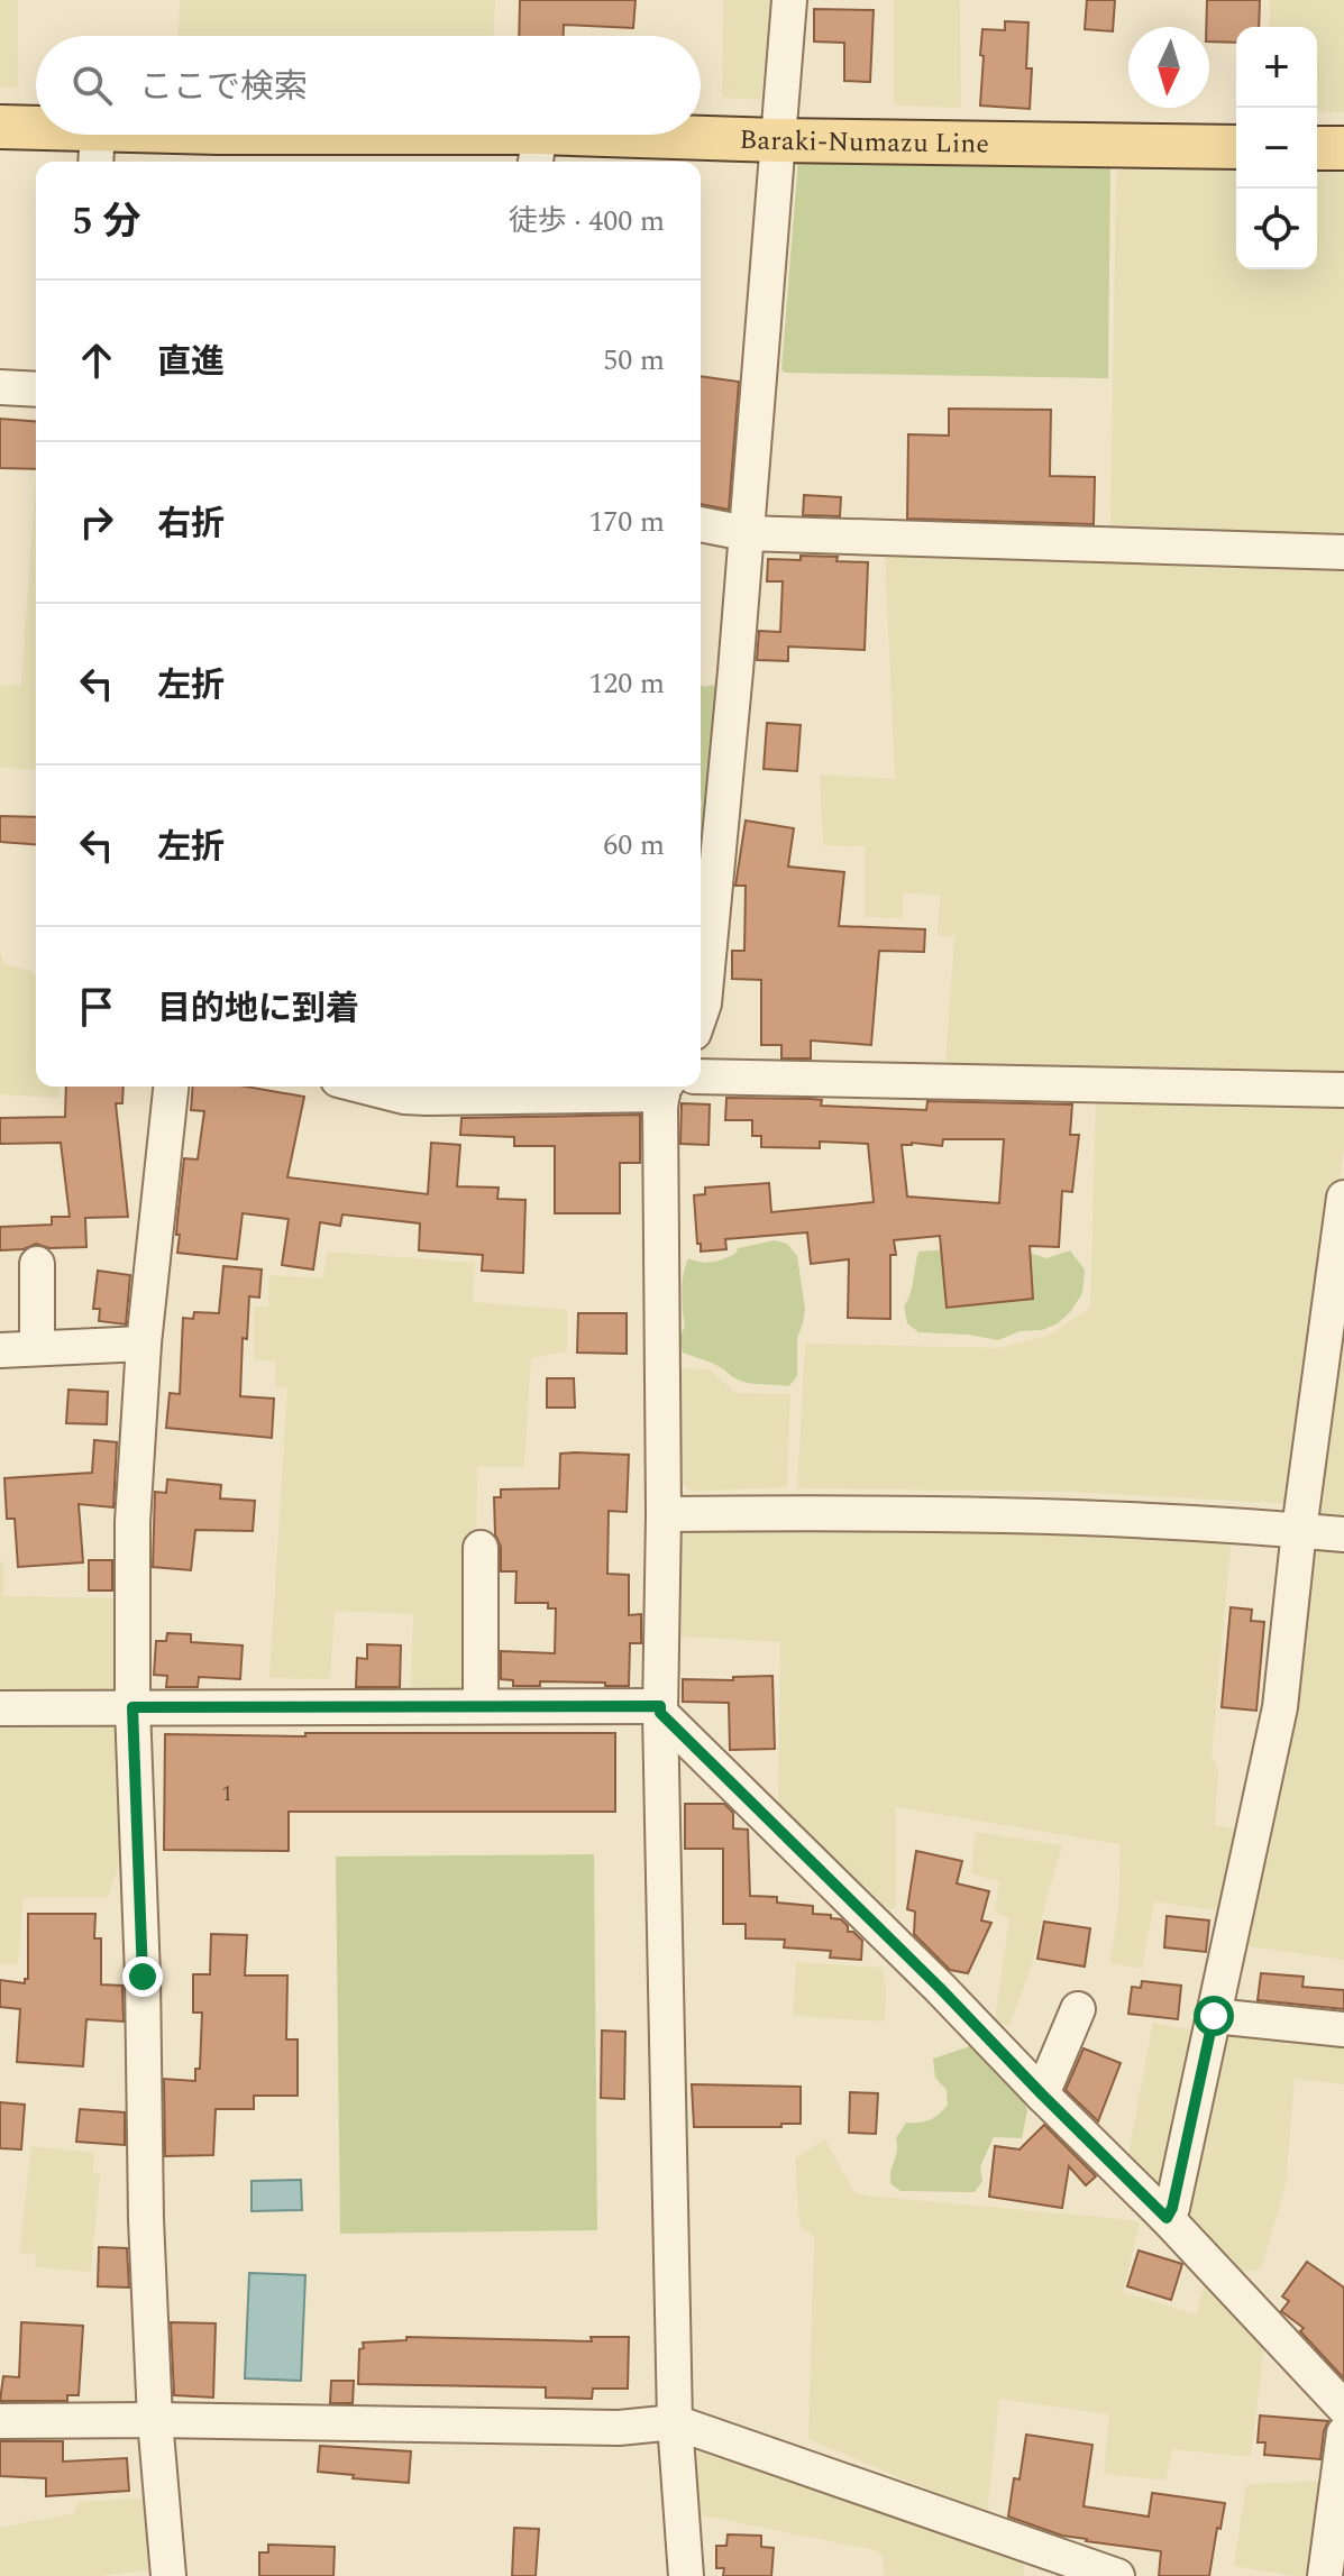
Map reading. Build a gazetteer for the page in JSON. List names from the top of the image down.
{
  "streets": {
    "main road": ["Baraki-Numazu Line"]
  },
  "house_numbers": ["1"],
  "north": "bottom",
  "page": {
    "map_buttons": ["+", "−"],
    "search": "ここで検索",
    "heading": ["5 分", "徒歩 · 400 m"],
    "list": [
      ["直進", "50 m"],
      ["右折", "170 m"],
      ["左折", "120 m"],
      ["左折", "60 m"],
      "目的地に到着"
    ]
  }
}
